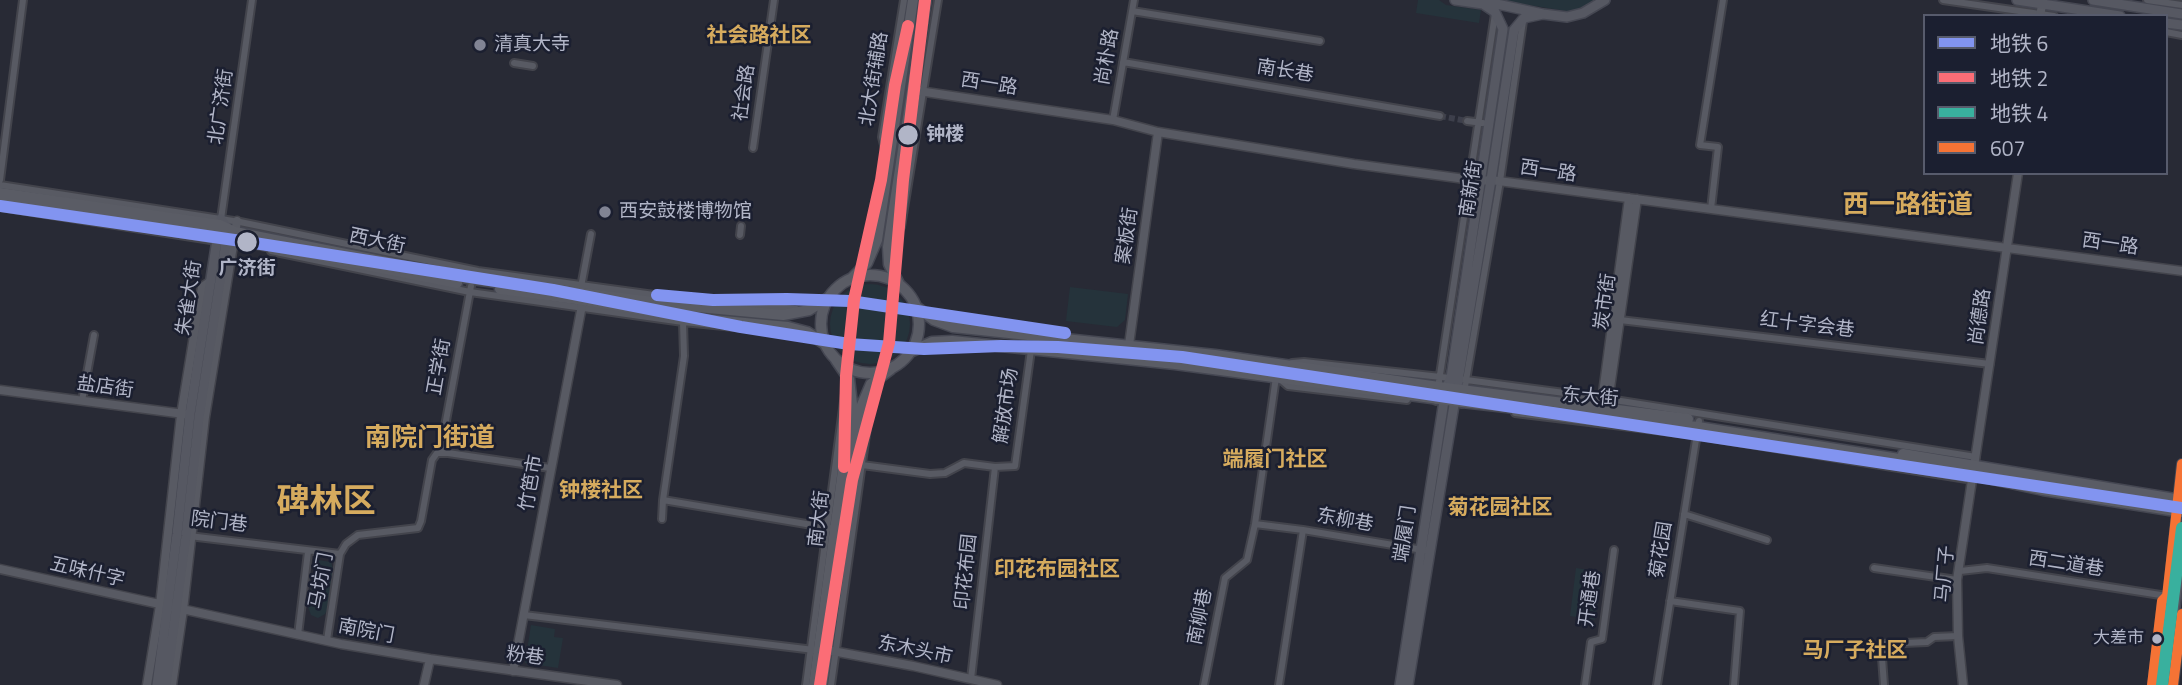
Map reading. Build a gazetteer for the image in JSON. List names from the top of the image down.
{
  "streets": {
    "main road": [
      "南新街",
      "西大街",
      "朱雀大街",
      "东大街",
      "南大街",
      "端履门"
    ],
    "street": [
      "尚朴路",
      "南长巷",
      "北大街辅路",
      "西一路",
      "社会路",
      "北广济街",
      "案板街",
      "炭市街",
      "尚德路",
      "红十字会巷",
      "正学街",
      "盐店街",
      "解放市场",
      "竹笆市",
      "东柳巷",
      "院门巷",
      "菊花园",
      "西二道巷",
      "印花布园",
      "五味什字",
      "马厂子",
      "马坊门",
      "开通巷",
      "南柳巷",
      "南院门",
      "东木头市",
      "粉巷"
    ]
  },
  "crossings": [
    ["尚朴路", "南长巷"],
    ["尚朴路", "西一路"],
    ["西一路", "南新街"],
    ["西一路", "案板街"],
    ["西一路", "炭市街"],
    ["西一路", "尚德路"],
    ["北广济街", "西大街"],
    ["北广济街", "朱雀大街"],
    ["南新街", "东大街"],
    ["南新街", "端履门"],
    ["案板街", "东大街"],
    ["西大街", "朱雀大街"],
    ["西大街", "正学街"],
    ["西大街", "东大街"],
    ["西大街", "竹笆市"],
    ["西大街", "南大街"],
    ["朱雀大街", "盐店街"],
    ["朱雀大街", "院门巷"],
    ["朱雀大街", "五味什字"],
    ["朱雀大街", "南院门"],
    ["炭市街", "红十字会巷"],
    ["炭市街", "东大街"],
    ["尚德路", "红十字会巷"],
    ["尚德路", "东大街"],
    ["尚德路", "马厂子"],
    ["正学街", "马坊门"],
    ["东大街", "解放市场"],
    ["东大街", "南大街"],
    ["东大街", "端履门"],
    ["东大街", "菊花园"],
    ["东大街", "马厂子"],
    ["东大街", "南柳巷"],
    ["解放市场", "印花布园"],
    ["竹笆市", "粉巷"],
    ["南大街", "东木头市"],
    ["东柳巷", "端履门"],
    ["东柳巷", "南柳巷"],
    ["院门巷", "马坊门"],
    ["西二道巷", "马厂子"],
    ["印花布园", "东木头市"],
    ["五味什字", "南院门"],
    ["马坊门", "南院门"],
    ["南院门", "粉巷"]
  ],
  "districts": [
    "社会路社区",
    "西一路街道",
    "南院门街道",
    "端履门社区",
    "钟楼社区",
    "碑林区",
    "菊花园社区",
    "印花布园社区",
    "马厂子社区"
  ],
  "places": [
    "清真大寺",
    "钟楼",
    "西安鼓楼博物馆",
    "广济街",
    "大差市"
  ],
  "lines": [
    "metro line 2",
    "metro line 6",
    "transit line 607",
    "metro line 4"
  ],
  "legend": [
    "地铁 6",
    "地铁 2",
    "地铁 4",
    "607"
  ]
}
